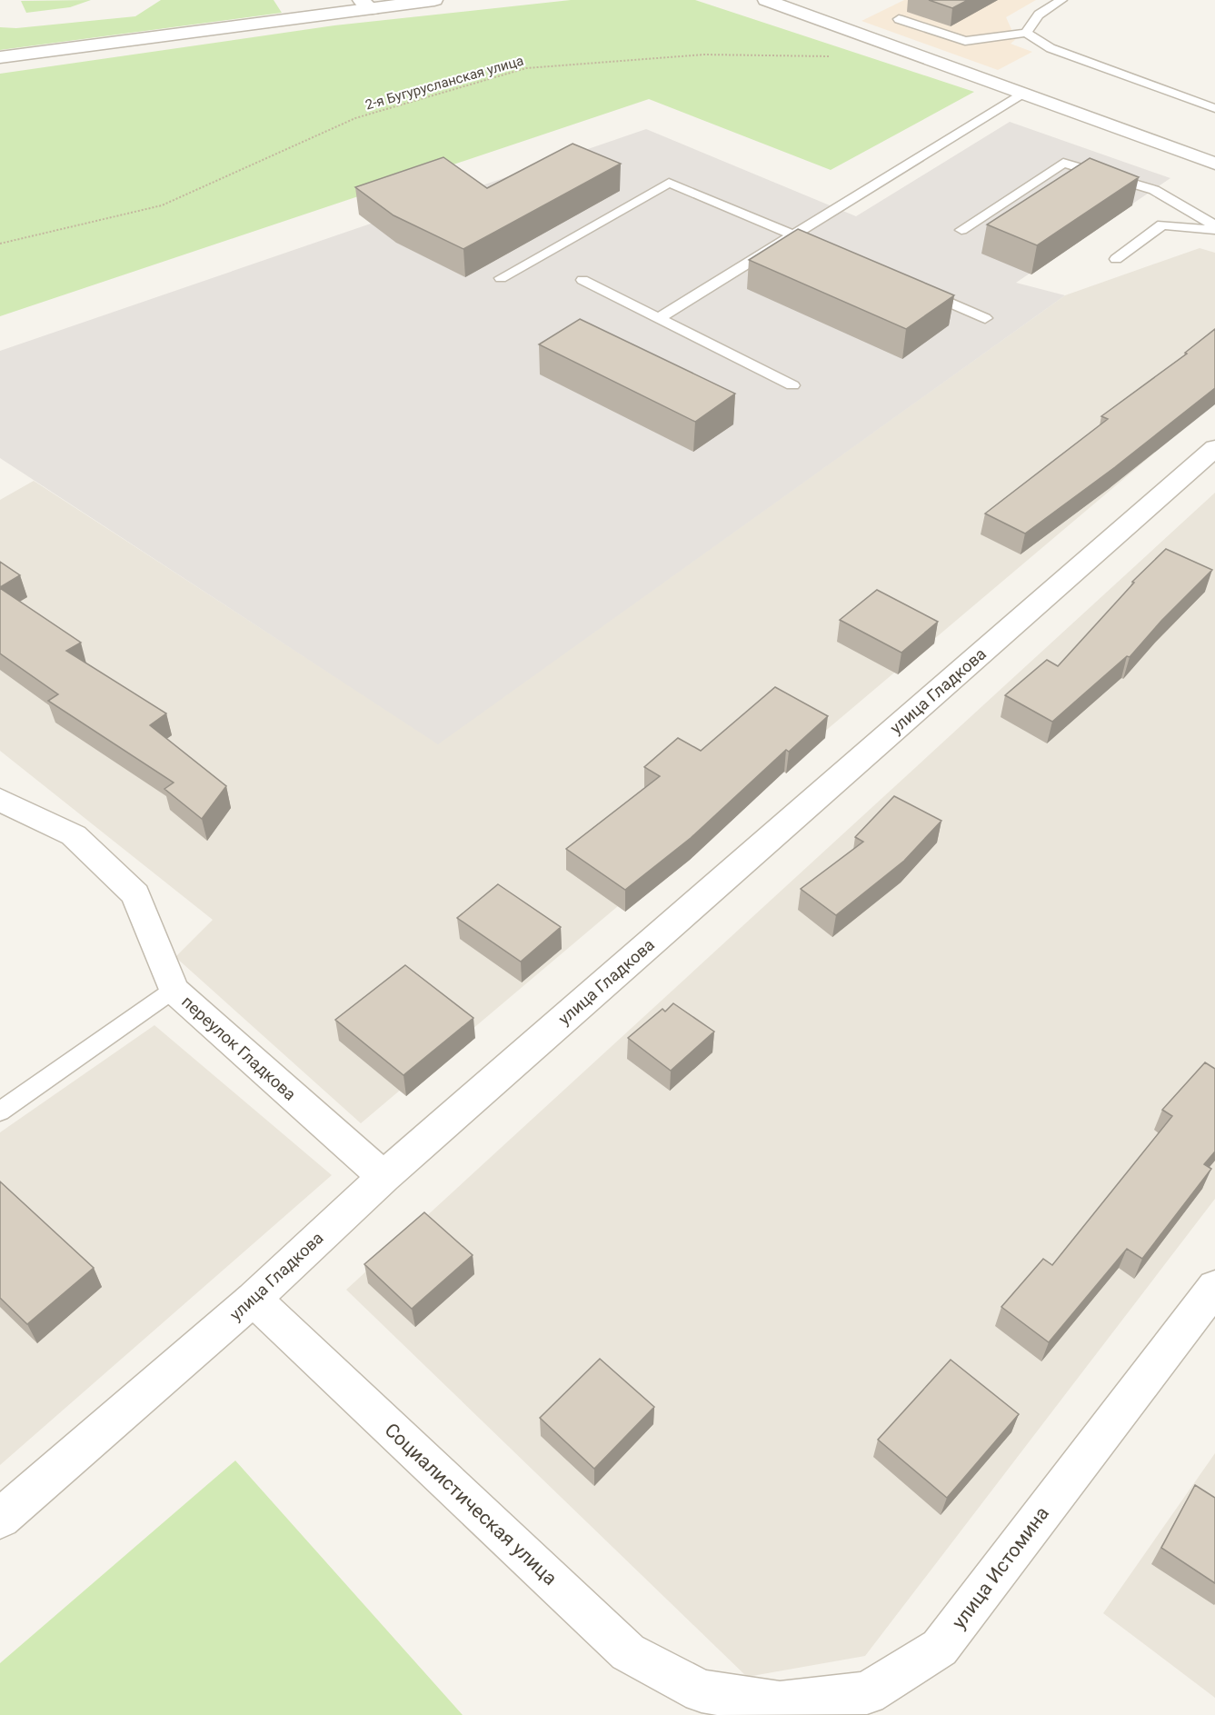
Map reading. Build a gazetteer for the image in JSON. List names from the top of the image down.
{
  "streets": {
    "street": [
      "улица Гладкова",
      "переулок Гладкова",
      "Социалистическая улица",
      "улица Истомина"
    ],
    "path": ["2-я Бугурусланская улица"]
  },
  "crossings": [
    ["улица Гладкова", "переулок Гладкова"],
    ["улица Гладкова", "Социалистическая улица"],
    ["Социалистическая улица", "улица Истомина"]
  ]
}
